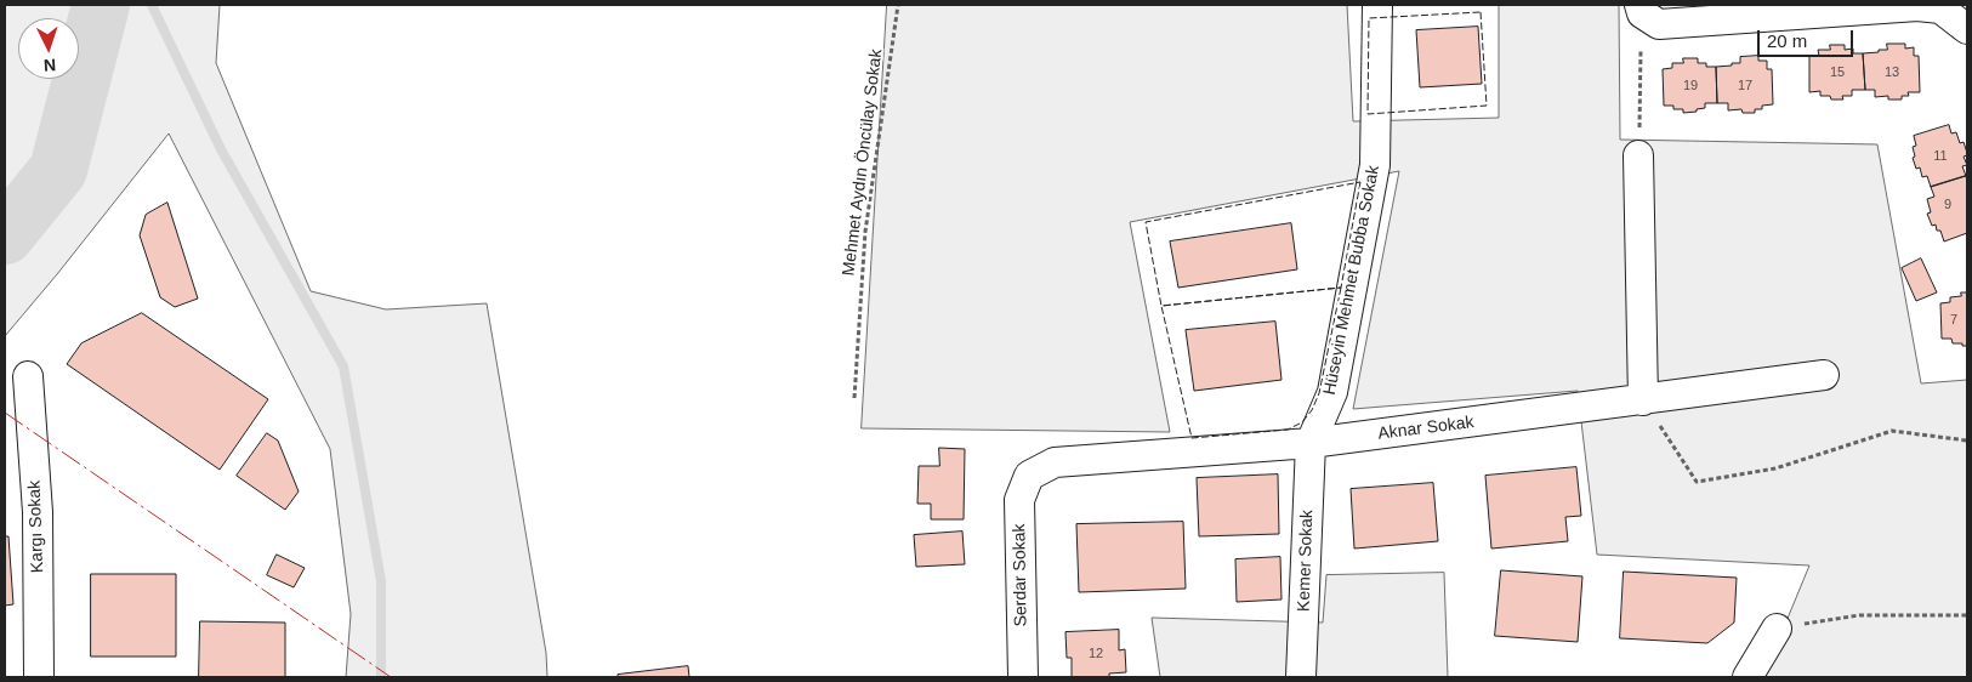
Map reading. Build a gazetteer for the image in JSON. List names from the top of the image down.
{
  "streets": {
    "street": [
      "Hüseyin Mehmet Bubba Sokak",
      "Aknar Sokak",
      "Kargı Sokak",
      "Kemer Sokak",
      "Serdar Sokak"
    ],
    "path": ["Mehmet Aydın Öncülay Sokak"]
  },
  "crossings": [
    ["Hüseyin Mehmet Bubba Sokak", "Aknar Sokak"],
    ["Hüseyin Mehmet Bubba Sokak", "Kemer Sokak"],
    ["Aknar Sokak", "Kemer Sokak"],
    ["Aknar Sokak", "Serdar Sokak"]
  ],
  "house_numbers": [
    "15",
    "13",
    "19",
    "17",
    "11",
    "9",
    "7",
    "12"
  ],
  "scale_bar": "20 m",
  "north": "bottom"
}
